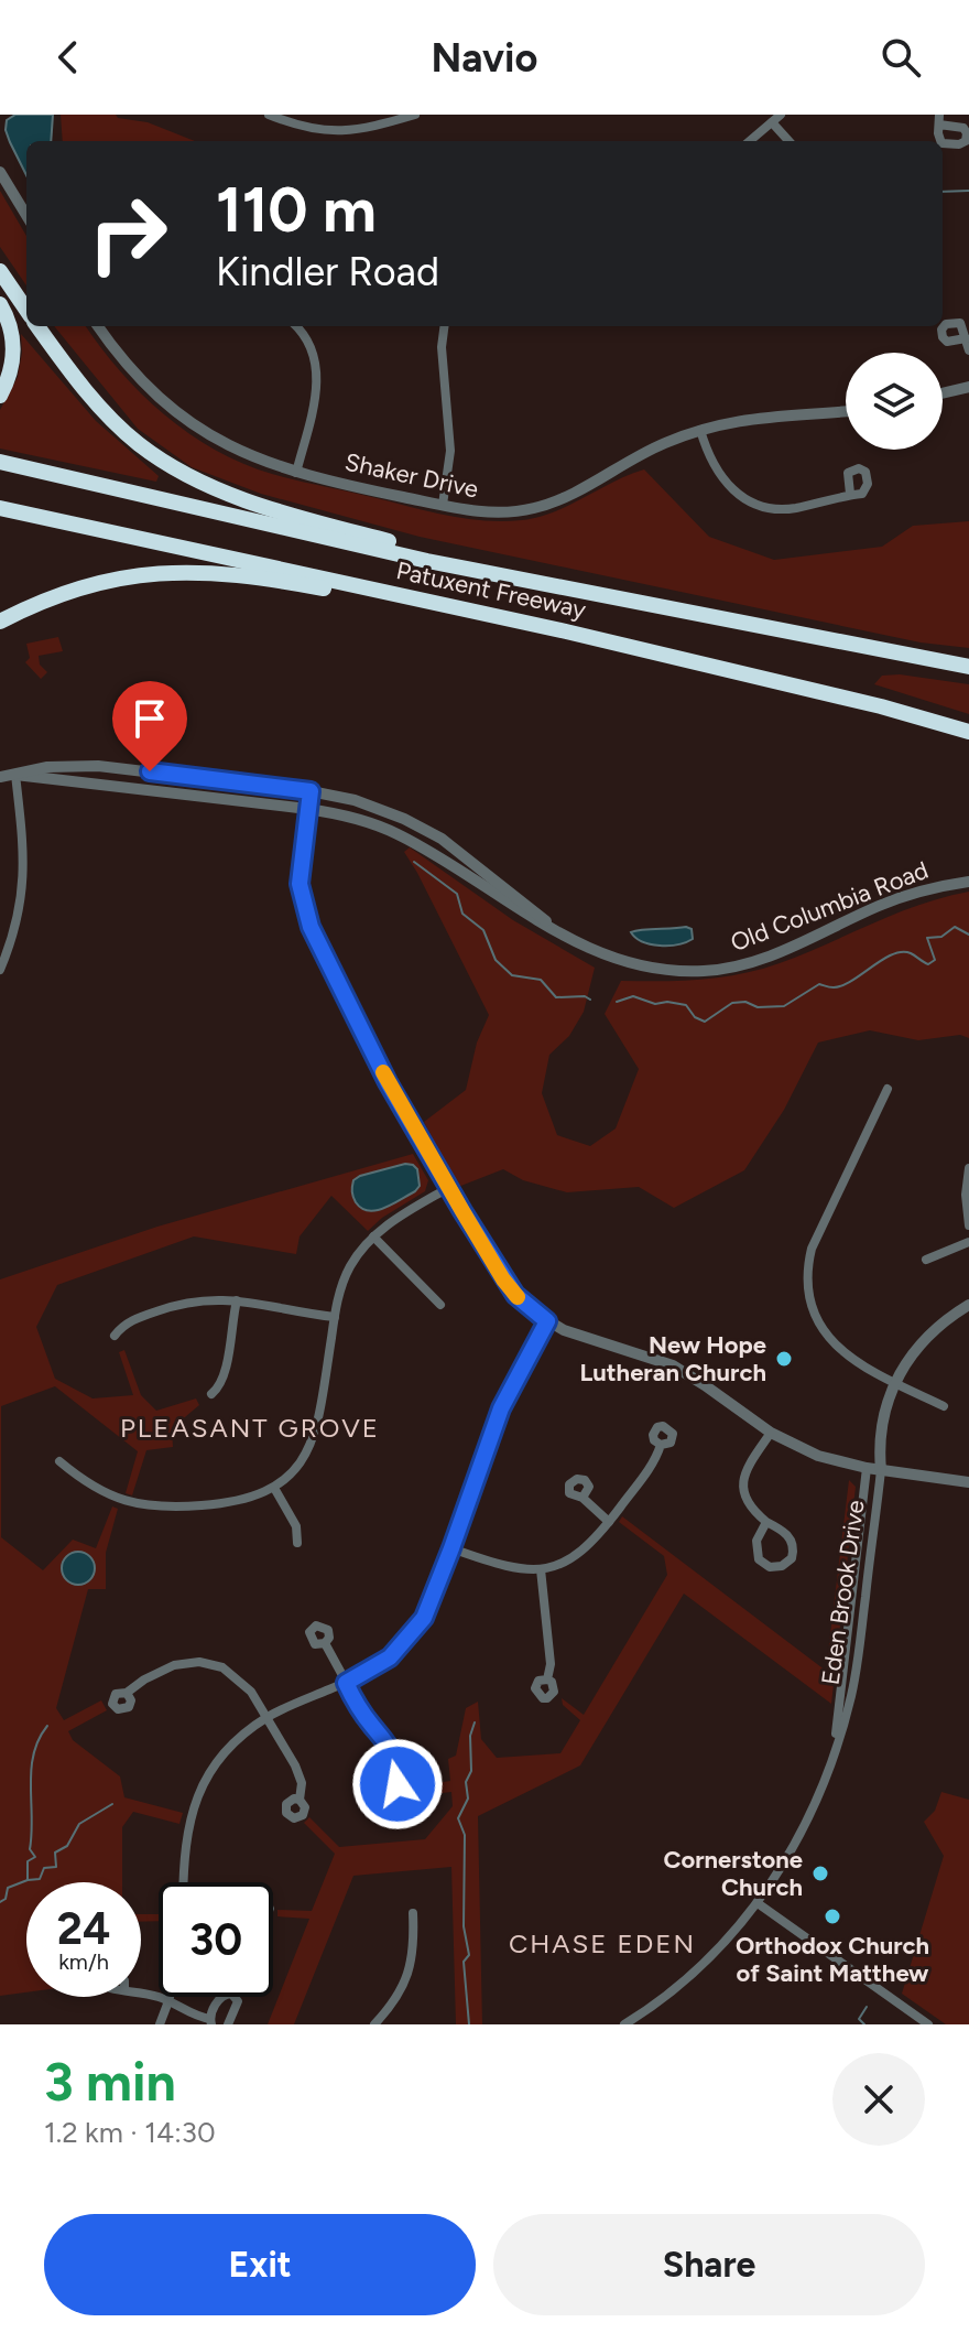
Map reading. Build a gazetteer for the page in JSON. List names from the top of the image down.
{
  "streets": {
    "highway": ["Patuxent Freeway"],
    "street": ["Shaker Drive", "Old Columbia Road", "Eden Brook Drive"]
  },
  "districts": ["PLEASANT GROVE", "CHASE EDEN"],
  "places": ["New Hope Lutheran Church", "Cornerstone Church", "Orthodox Church of Saint Matthew"],
  "page": {
    "header": "Navio",
    "turn": ["110 m", "Kindler Road"],
    "speed": "24 km/h",
    "limit": "30",
    "heading": ["3 min", "1.2 km · 14:30"],
    "buttons": ["Exit", "Share"]
  }
}
